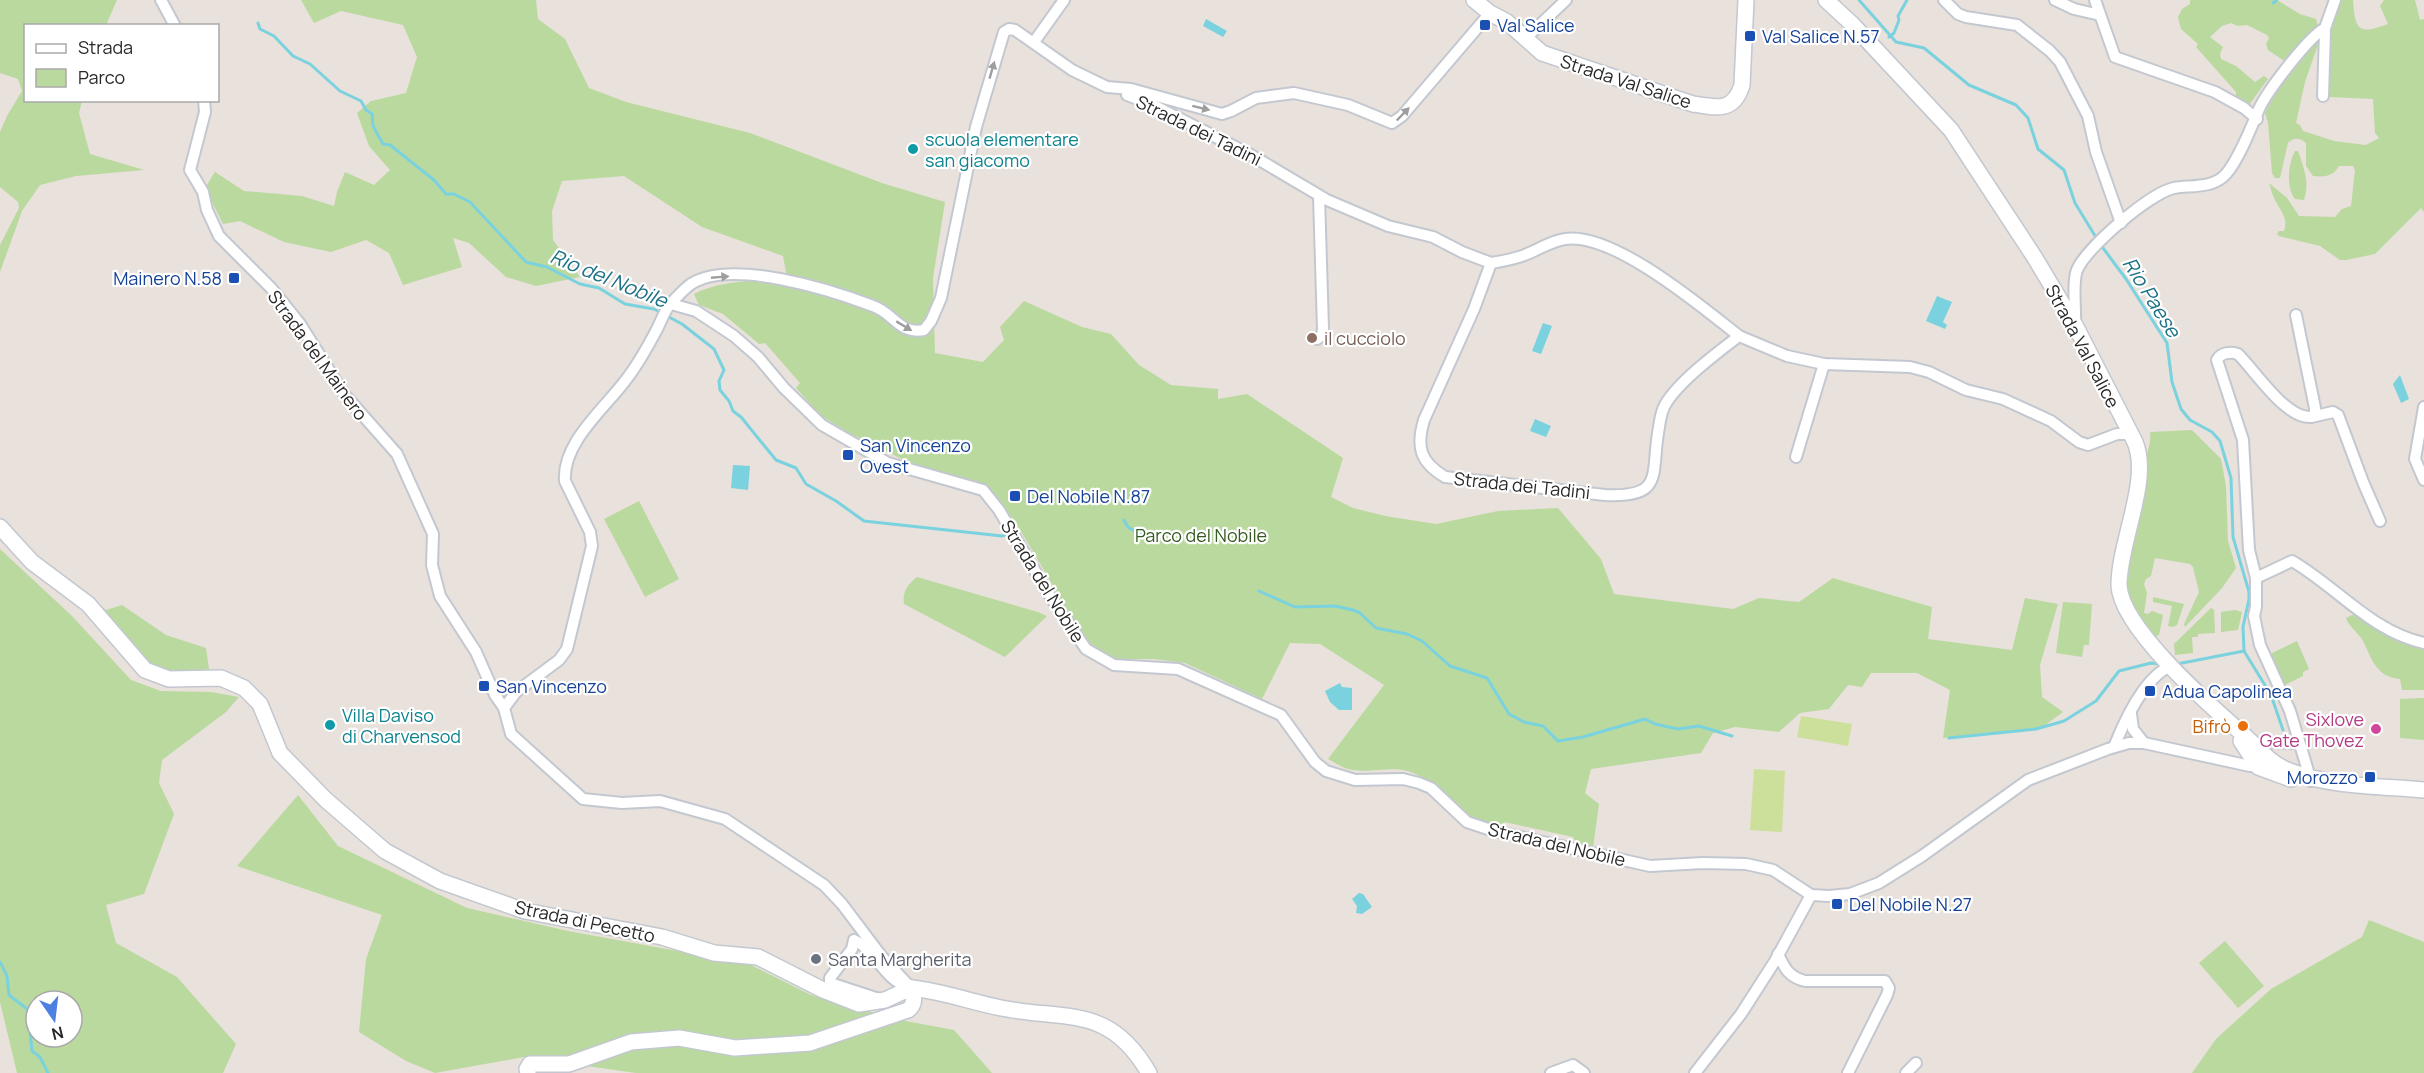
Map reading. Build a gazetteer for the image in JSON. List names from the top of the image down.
{
  "streets": {
    "street": [
      "Strada Val Salice",
      "Strada dei Tadini",
      "Strada del Mainero",
      "Strada del Nobile",
      "Strada di Pecetto"
    ]
  },
  "crossings": [
    ["Strada del Mainero", "Strada di Pecetto"]
  ],
  "water": ["Rio del Nobile", "Rio Paese"],
  "parks": ["Parco del Nobile"],
  "places": {
    "transit": [
      "Val Salice",
      "Val Salice N.57",
      "Mainero N.58",
      "San Vincenzo Ovest",
      "Del Nobile N.87",
      "San Vincenzo",
      "Adua Capolinea",
      "Morozzo",
      "Del Nobile N.27"
    ],
    "other": [
      "scuola elementare san giacomo",
      "il cucciolo",
      "Villa Daviso di Charvensod",
      "Bifrò",
      "Sixlove Gate Thovez",
      "Santa Margherita"
    ]
  },
  "legend": ["Strada", "Parco"],
  "north": "bottom"
}
